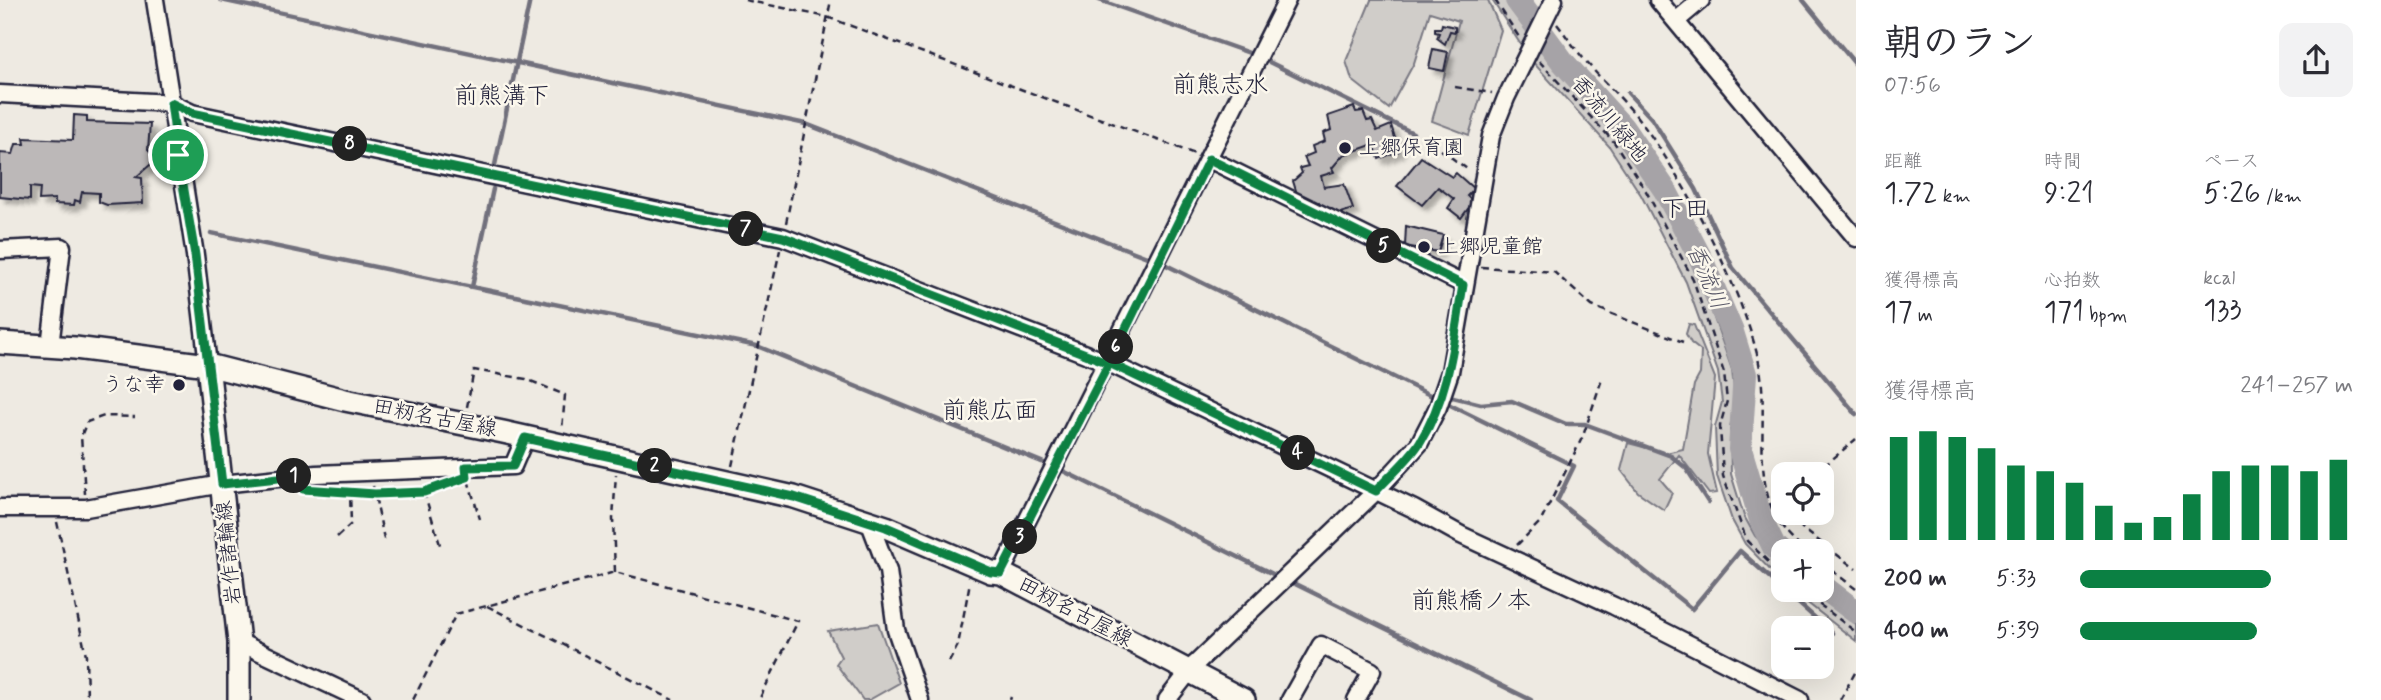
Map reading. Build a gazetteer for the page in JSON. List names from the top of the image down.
{
  "streets": {
    "main road": ["田籾名古屋線", "岩作諸輪線"],
    "path": ["香流川緑地"]
  },
  "crossings": [
    ["田籾名古屋線", "岩作諸輪線"]
  ],
  "districts": [
    "前熊志水",
    "前熊溝下",
    "下田",
    "前熊広面",
    "前熊橋ノ本"
  ],
  "water": ["香流川"],
  "places": ["上郷保育園", "上郷児童館", "うな幸"],
  "page": {
    "heading": ["朝のラン", "07:56"],
    "stats": [
      ["距離", "1.72 km"],
      ["時間", "9:21"],
      ["ペース", "5:26 /km"],
      ["獲得標高", "17 m"],
      ["心拍数", "171 bpm"],
      ["kcal", "133"]
    ],
    "pins": [
      "8",
      "7",
      "5",
      "6",
      "4",
      "2",
      "1",
      "3"
    ],
    "chart": ["獲得標高", "241–257 m"],
    "map_buttons": ["+", "−"],
    "list": [
      {
        "name": "200 m",
        "note": "5:33"
      },
      {
        "name": "400 m",
        "note": "5:39"
      }
    ]
  }
}
